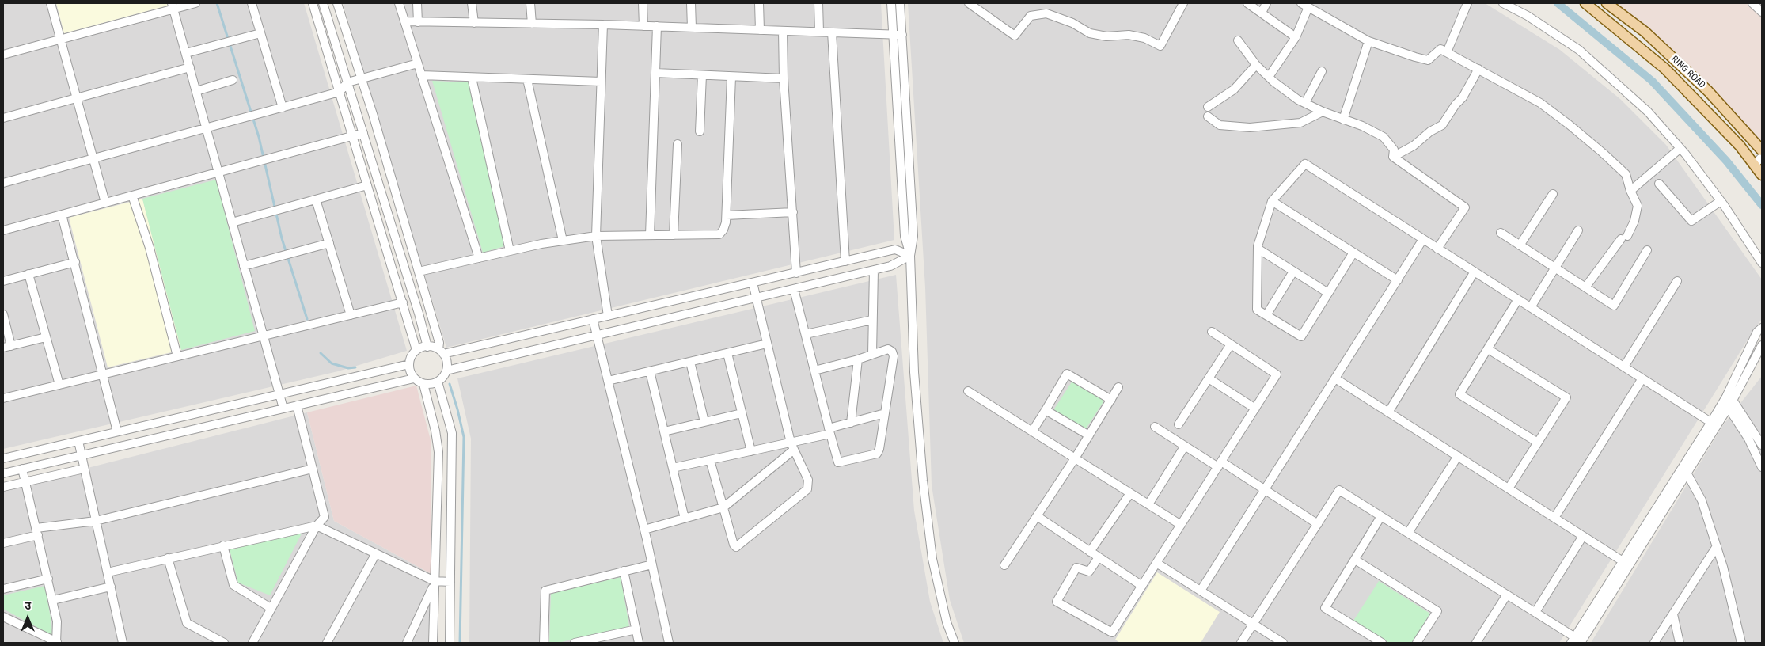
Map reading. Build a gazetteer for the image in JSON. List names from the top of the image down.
{
  "streets": {
    "main road": ["RING ROAD"]
  },
  "north": "top"
}
